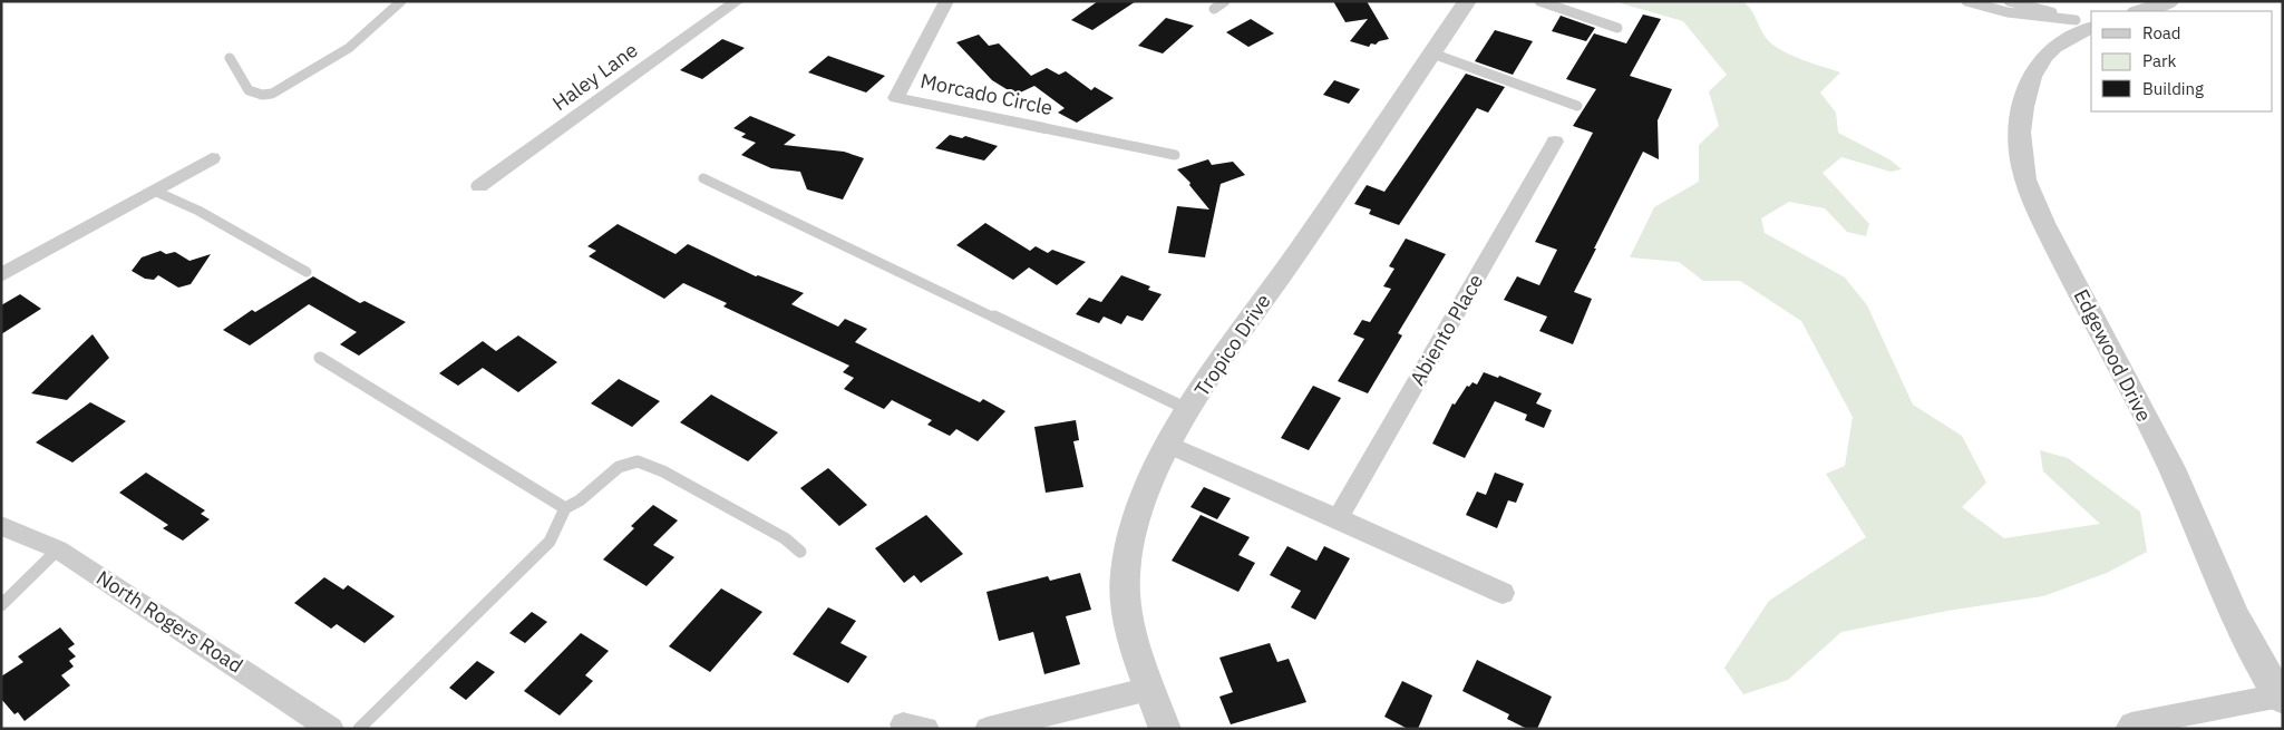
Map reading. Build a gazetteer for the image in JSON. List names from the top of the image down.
{
  "streets": {
    "street": [
      "Haley Lane",
      "Morcado Circle",
      "Abiento Place",
      "Tropico Drive",
      "Edgewood Drive",
      "North Rogers Road"
    ]
  },
  "legend": ["Road", "Park", "Building"]
}
